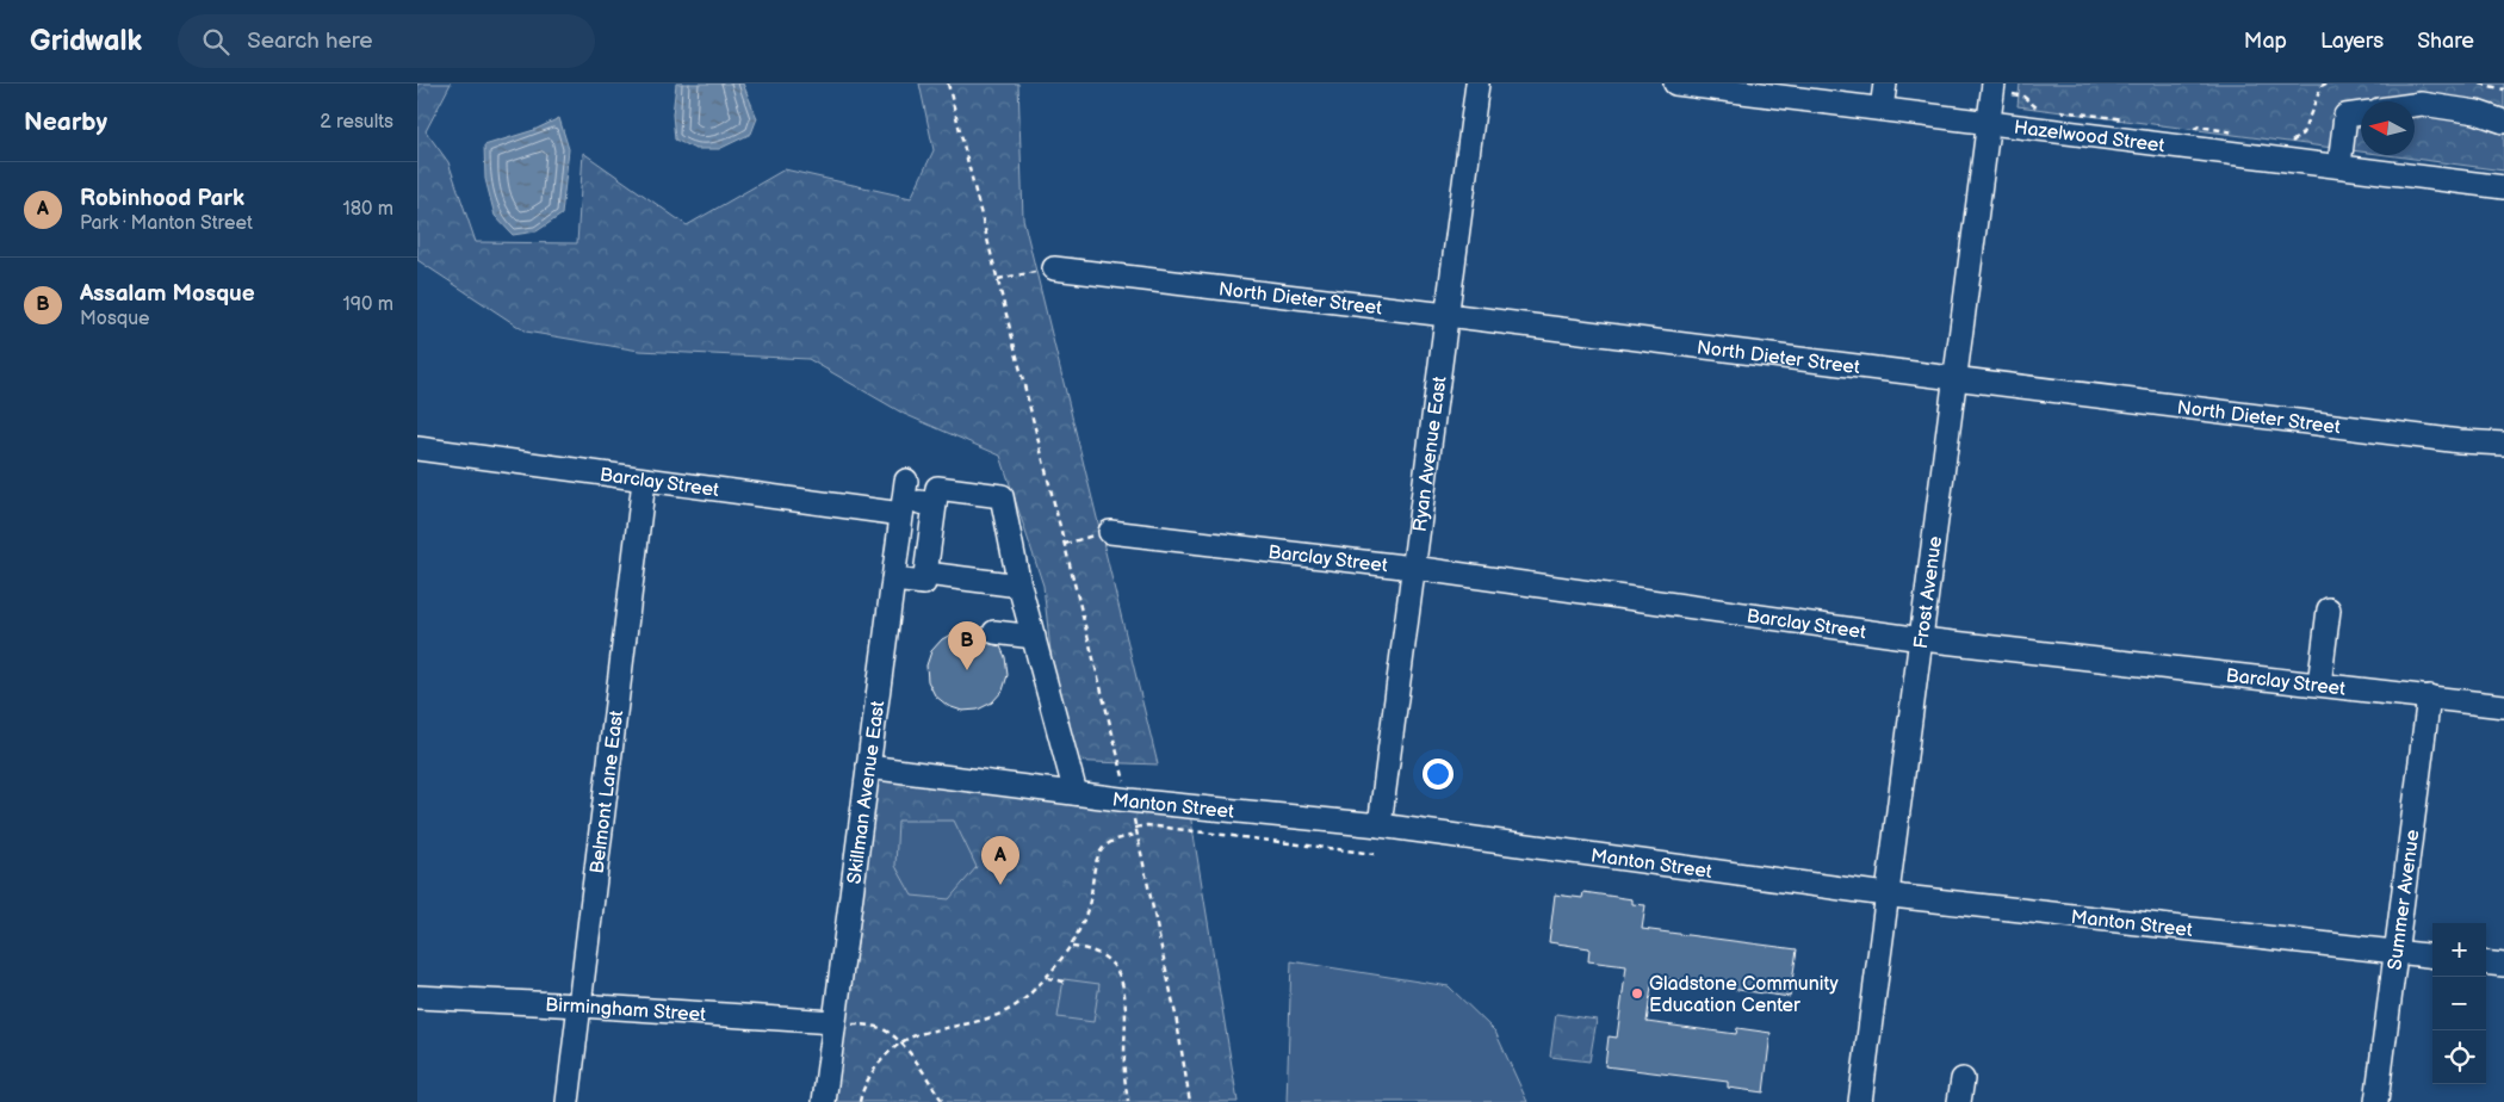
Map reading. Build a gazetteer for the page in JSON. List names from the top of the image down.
{
  "streets": {
    "street": [
      "Hazelwood Street",
      "North Dieter Street",
      "Ryan Avenue East",
      "Barclay Street",
      "Frost Avenue",
      "Belmont Lane East",
      "Skillman Avenue East",
      "Manton Street",
      "Summer Avenue",
      "Birmingham Street"
    ]
  },
  "crossings": [
    ["Hazelwood Street", "Frost Avenue"],
    ["North Dieter Street", "Ryan Avenue East"],
    ["North Dieter Street", "Frost Avenue"],
    ["Ryan Avenue East", "Barclay Street"],
    ["Ryan Avenue East", "Manton Street"],
    ["Barclay Street", "Frost Avenue"],
    ["Barclay Street", "Belmont Lane East"],
    ["Barclay Street", "Skillman Avenue East"],
    ["Barclay Street", "Summer Avenue"],
    ["Frost Avenue", "Manton Street"],
    ["Belmont Lane East", "Birmingham Street"],
    ["Skillman Avenue East", "Manton Street"],
    ["Skillman Avenue East", "Birmingham Street"],
    ["Manton Street", "Summer Avenue"]
  ],
  "places": ["Gladstone Community Education Center"],
  "north": "left",
  "page": {
    "header": "Gridwalk",
    "search": "Search here",
    "nav": ["Map", "Layers", "Share"],
    "heading": ["Nearby", "2 results"],
    "list": [
      {
        "mark": "A",
        "name": "Robinhood Park",
        "note": "Park · Manton Street",
        "value": "180 m"
      },
      {
        "mark": "B",
        "name": "Assalam Mosque",
        "note": "Mosque",
        "value": "190 m"
      }
    ],
    "pins": ["B", "A"],
    "map_buttons": ["+", "−"]
  }
}
